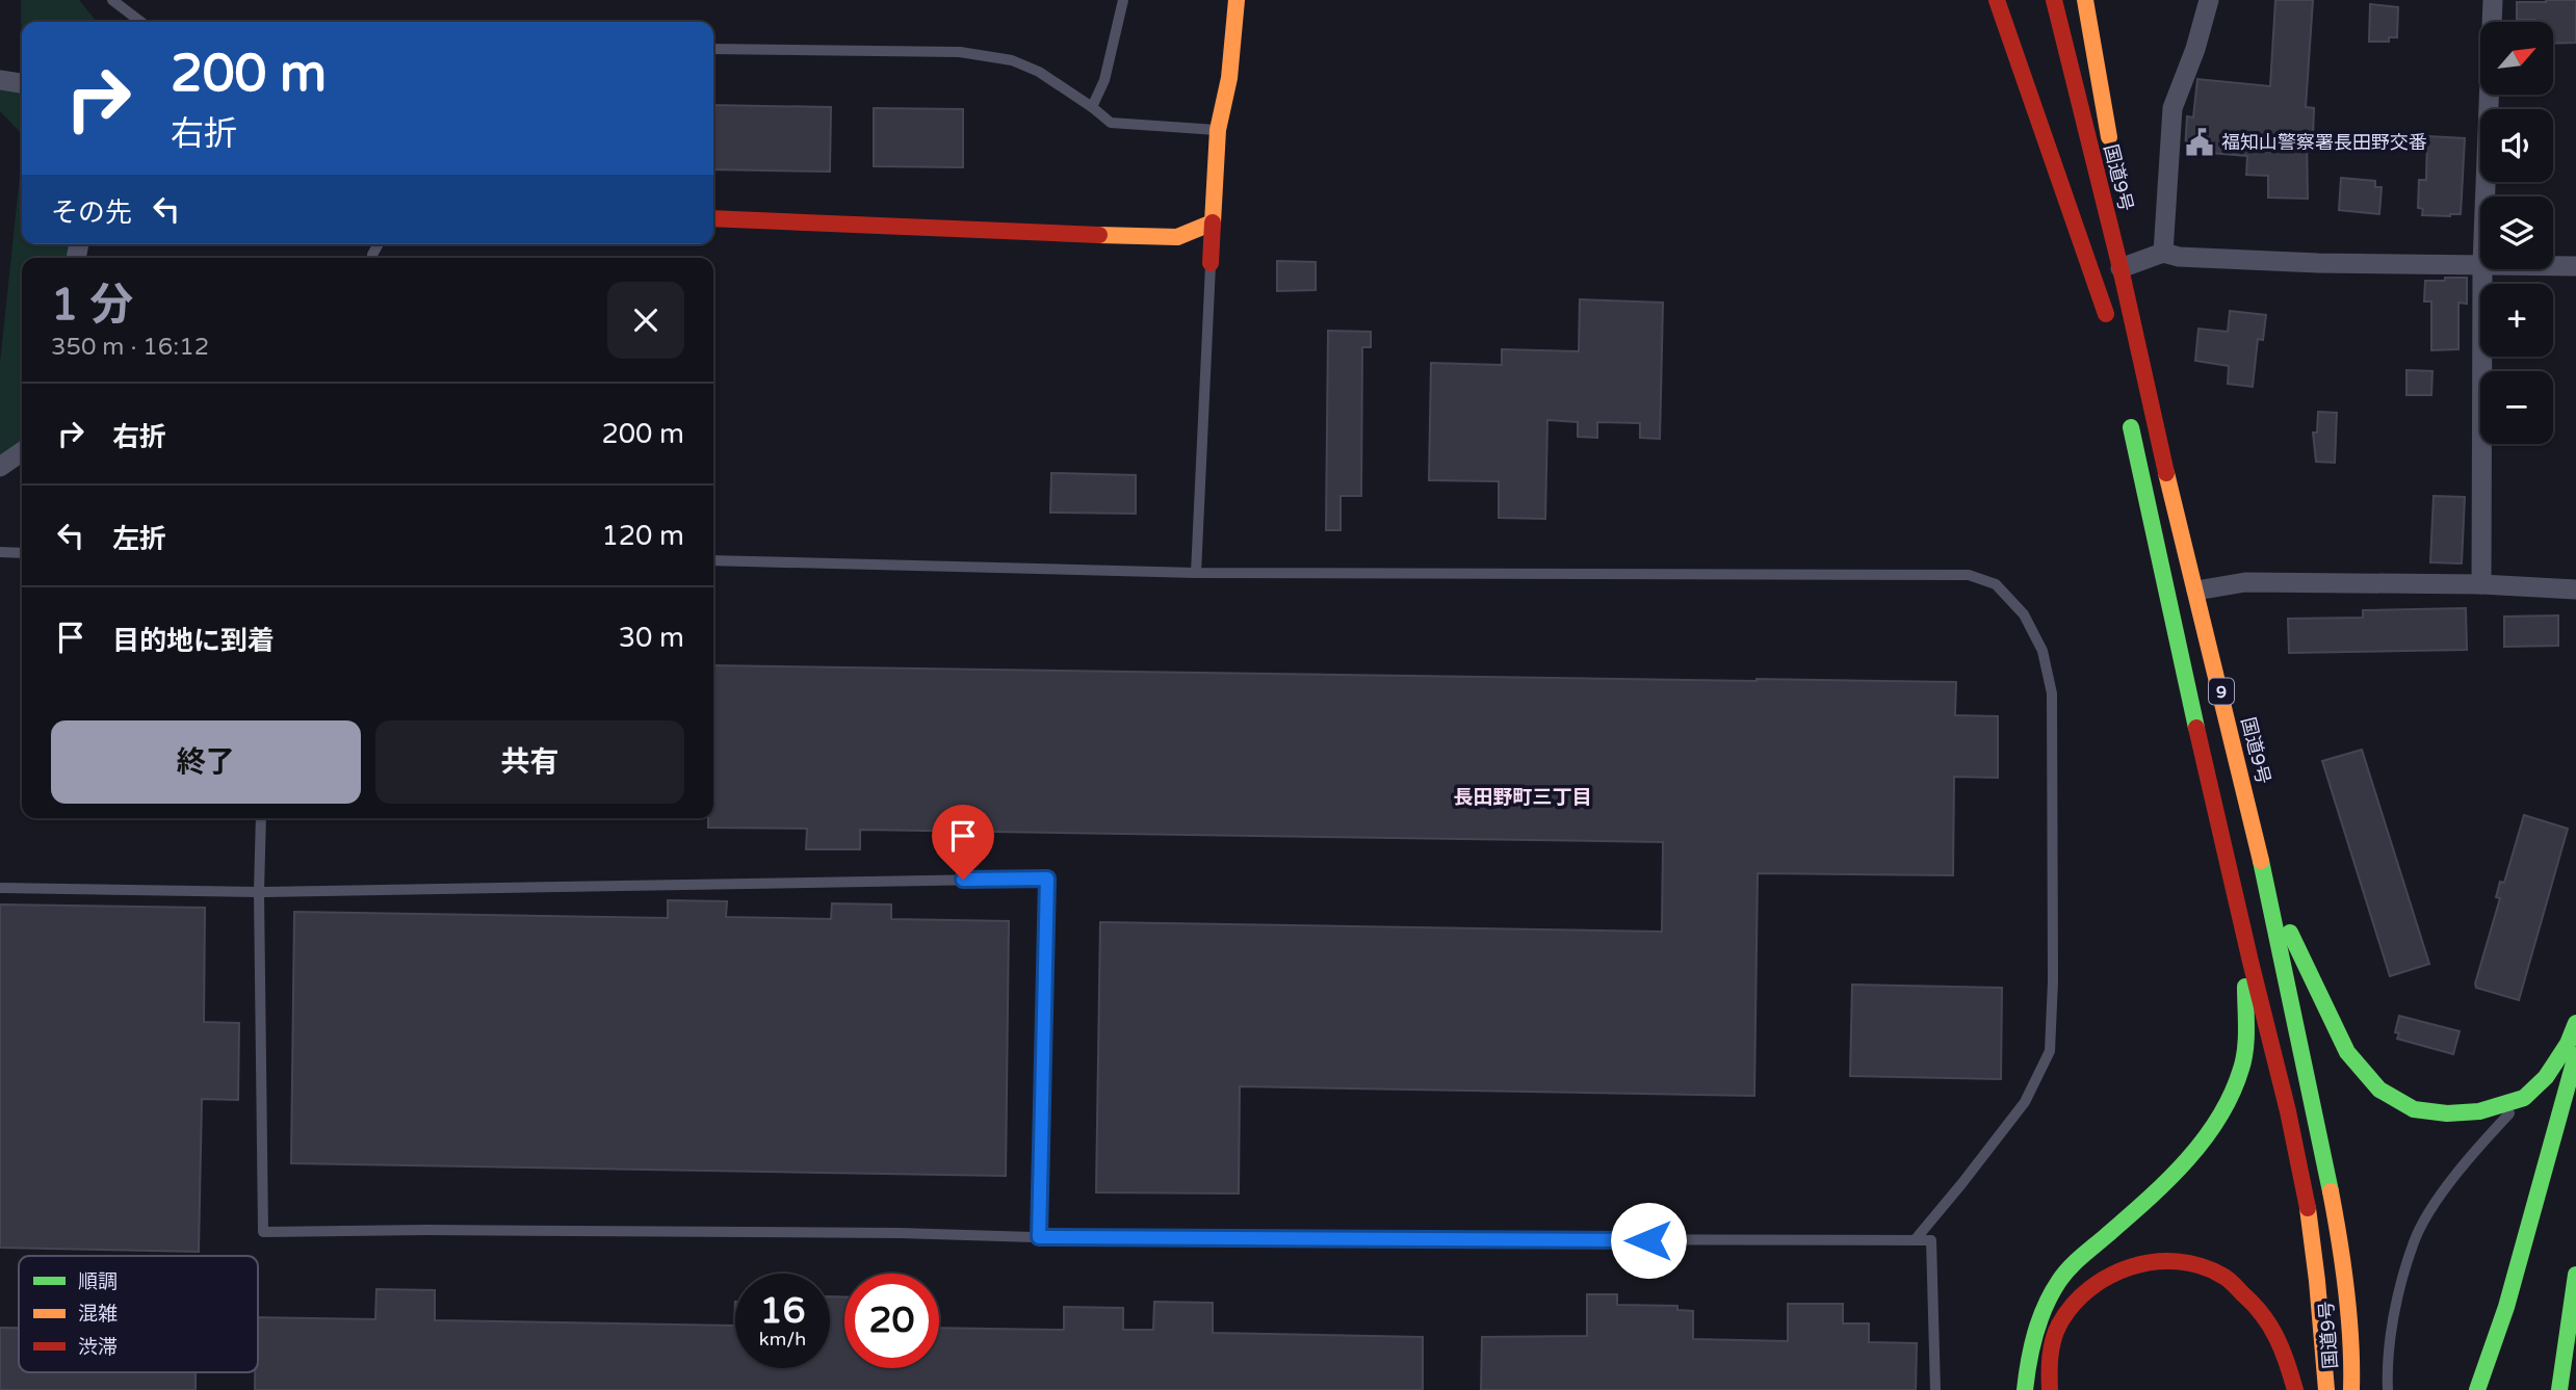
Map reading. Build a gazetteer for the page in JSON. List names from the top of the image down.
{
  "streets": {
    "main road": ["国道9号", "9"]
  },
  "districts": ["長田野町三丁目"],
  "places": {
    "public building": ["福知山警察署長田野交番"]
  },
  "legend": ["順調", "混雑", "渋滞"],
  "north": "top right",
  "page": {
    "map_buttons": ["+", "−"],
    "turn": ["200 m", "右折"],
    "then": "その先",
    "heading": ["1 分", "350 m · 16:12"],
    "list": [
      {
        "name": "右折",
        "value": "200 m"
      },
      {
        "name": "左折",
        "value": "120 m"
      },
      {
        "name": "目的地に到着",
        "value": "30 m"
      }
    ],
    "buttons": ["終了", "共有"],
    "speed": "16 km/h",
    "limit": "20"
  }
}
